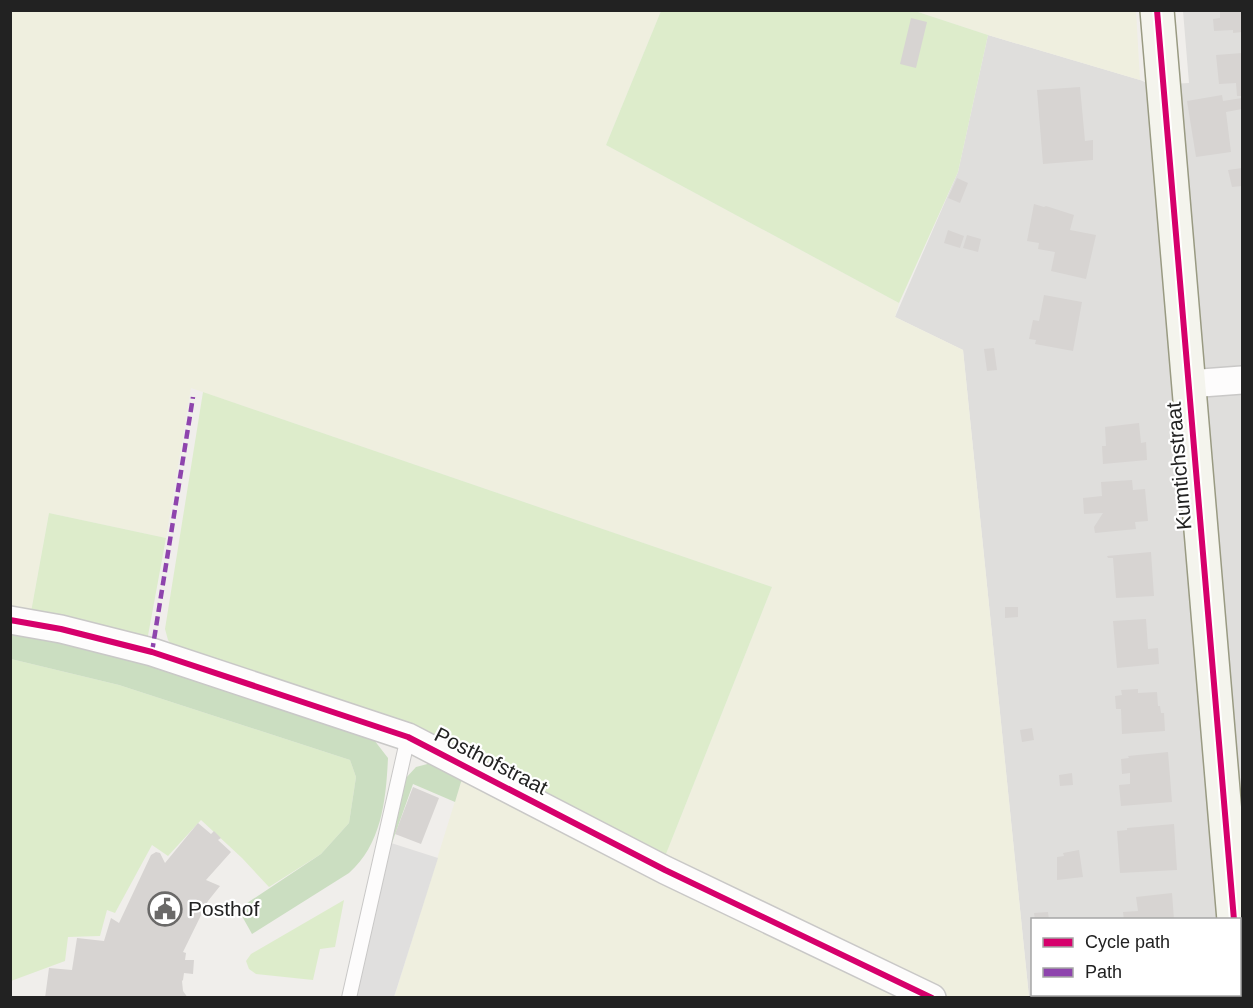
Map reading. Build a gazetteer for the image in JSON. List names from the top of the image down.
{
  "streets": {
    "street": ["Kumtichstraat", "Posthofstraat"]
  },
  "places": {
    "public building": ["Posthof"]
  },
  "legend": ["Cycle path", "Path"]
}
